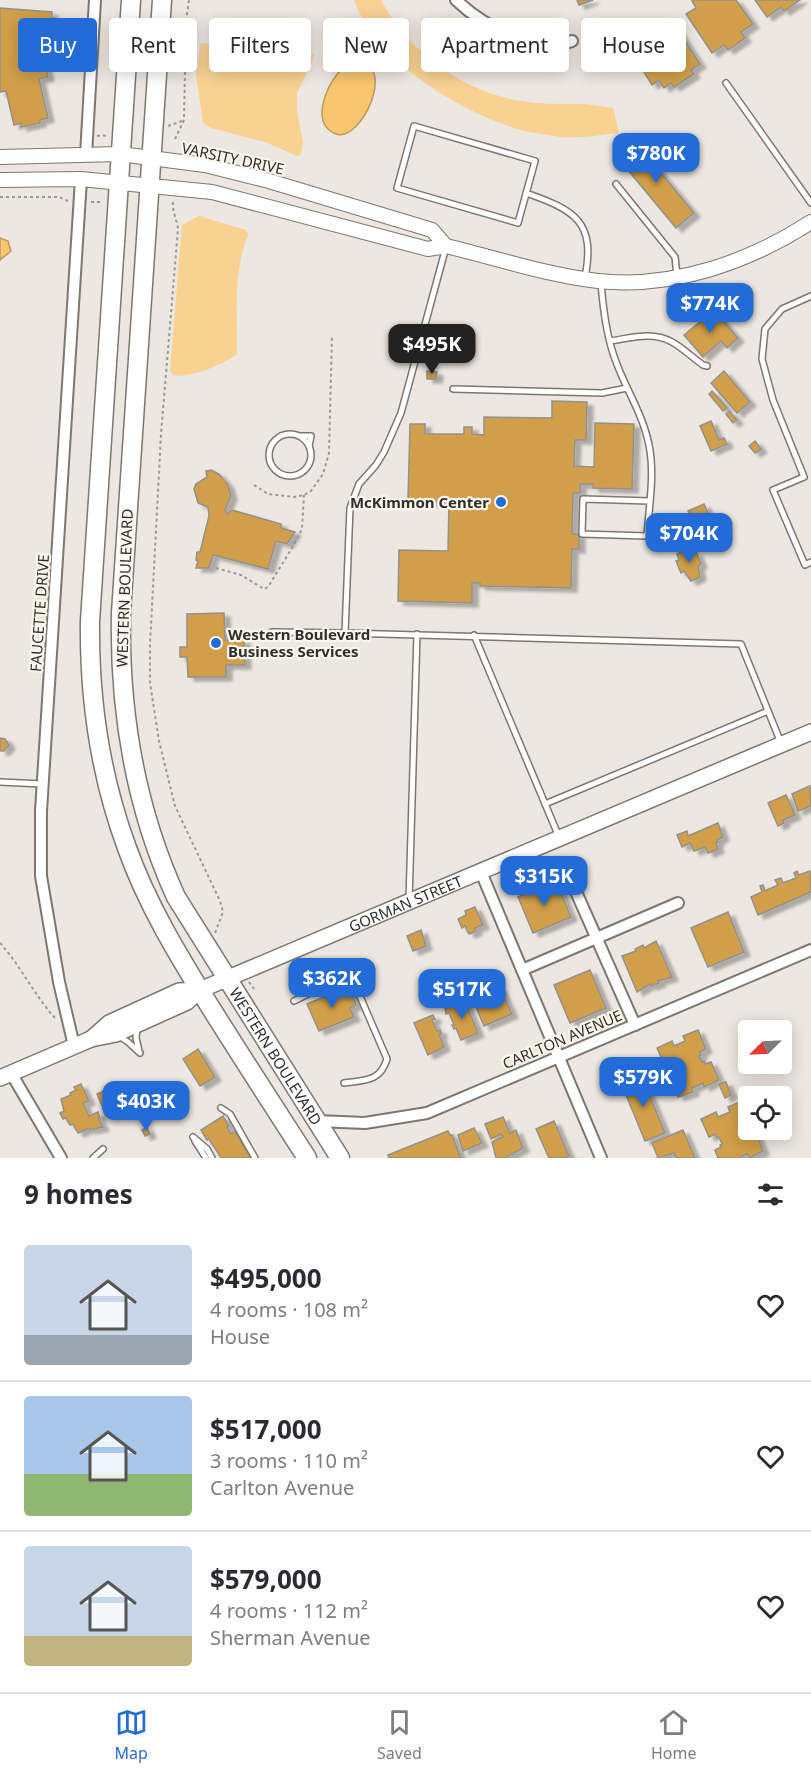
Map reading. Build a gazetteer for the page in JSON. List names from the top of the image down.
{
  "streets": {
    "main road": ["WESTERN BOULEVARD", "GORMAN STREET"],
    "street": ["VARSITY DRIVE", "FAUCETTE DRIVE", "CARLTON AVENUE"]
  },
  "crossings": [
    ["VARSITY DRIVE", "WESTERN BOULEVARD"],
    ["VARSITY DRIVE", "FAUCETTE DRIVE"],
    ["WESTERN BOULEVARD", "GORMAN STREET"],
    ["WESTERN BOULEVARD", "CARLTON AVENUE"],
    ["FAUCETTE DRIVE", "GORMAN STREET"]
  ],
  "places": ["McKimmon Center", "Western Boulevard Business Services"],
  "north": "bottom left",
  "page": {
    "chip": [
      "Buy",
      "Rent",
      "Filters",
      "New",
      "Apartment",
      "House"
    ],
    "price": [
      "$780K",
      "$774K",
      "$495K",
      "$704K",
      "$315K",
      "$362K",
      "$517K",
      "$579K",
      "$403K"
    ],
    "heading": "9 homes",
    "list": [
      {
        "name": "$495,000",
        "note": "4 rooms · 108 m² · House"
      },
      {
        "name": "$517,000",
        "note": "3 rooms · 110 m² · Carlton Avenue"
      },
      {
        "name": "$579,000",
        "note": "4 rooms · 112 m² · Sherman Avenue"
      }
    ],
    "tabs": ["Map", "Saved", "Home"]
  }
}
